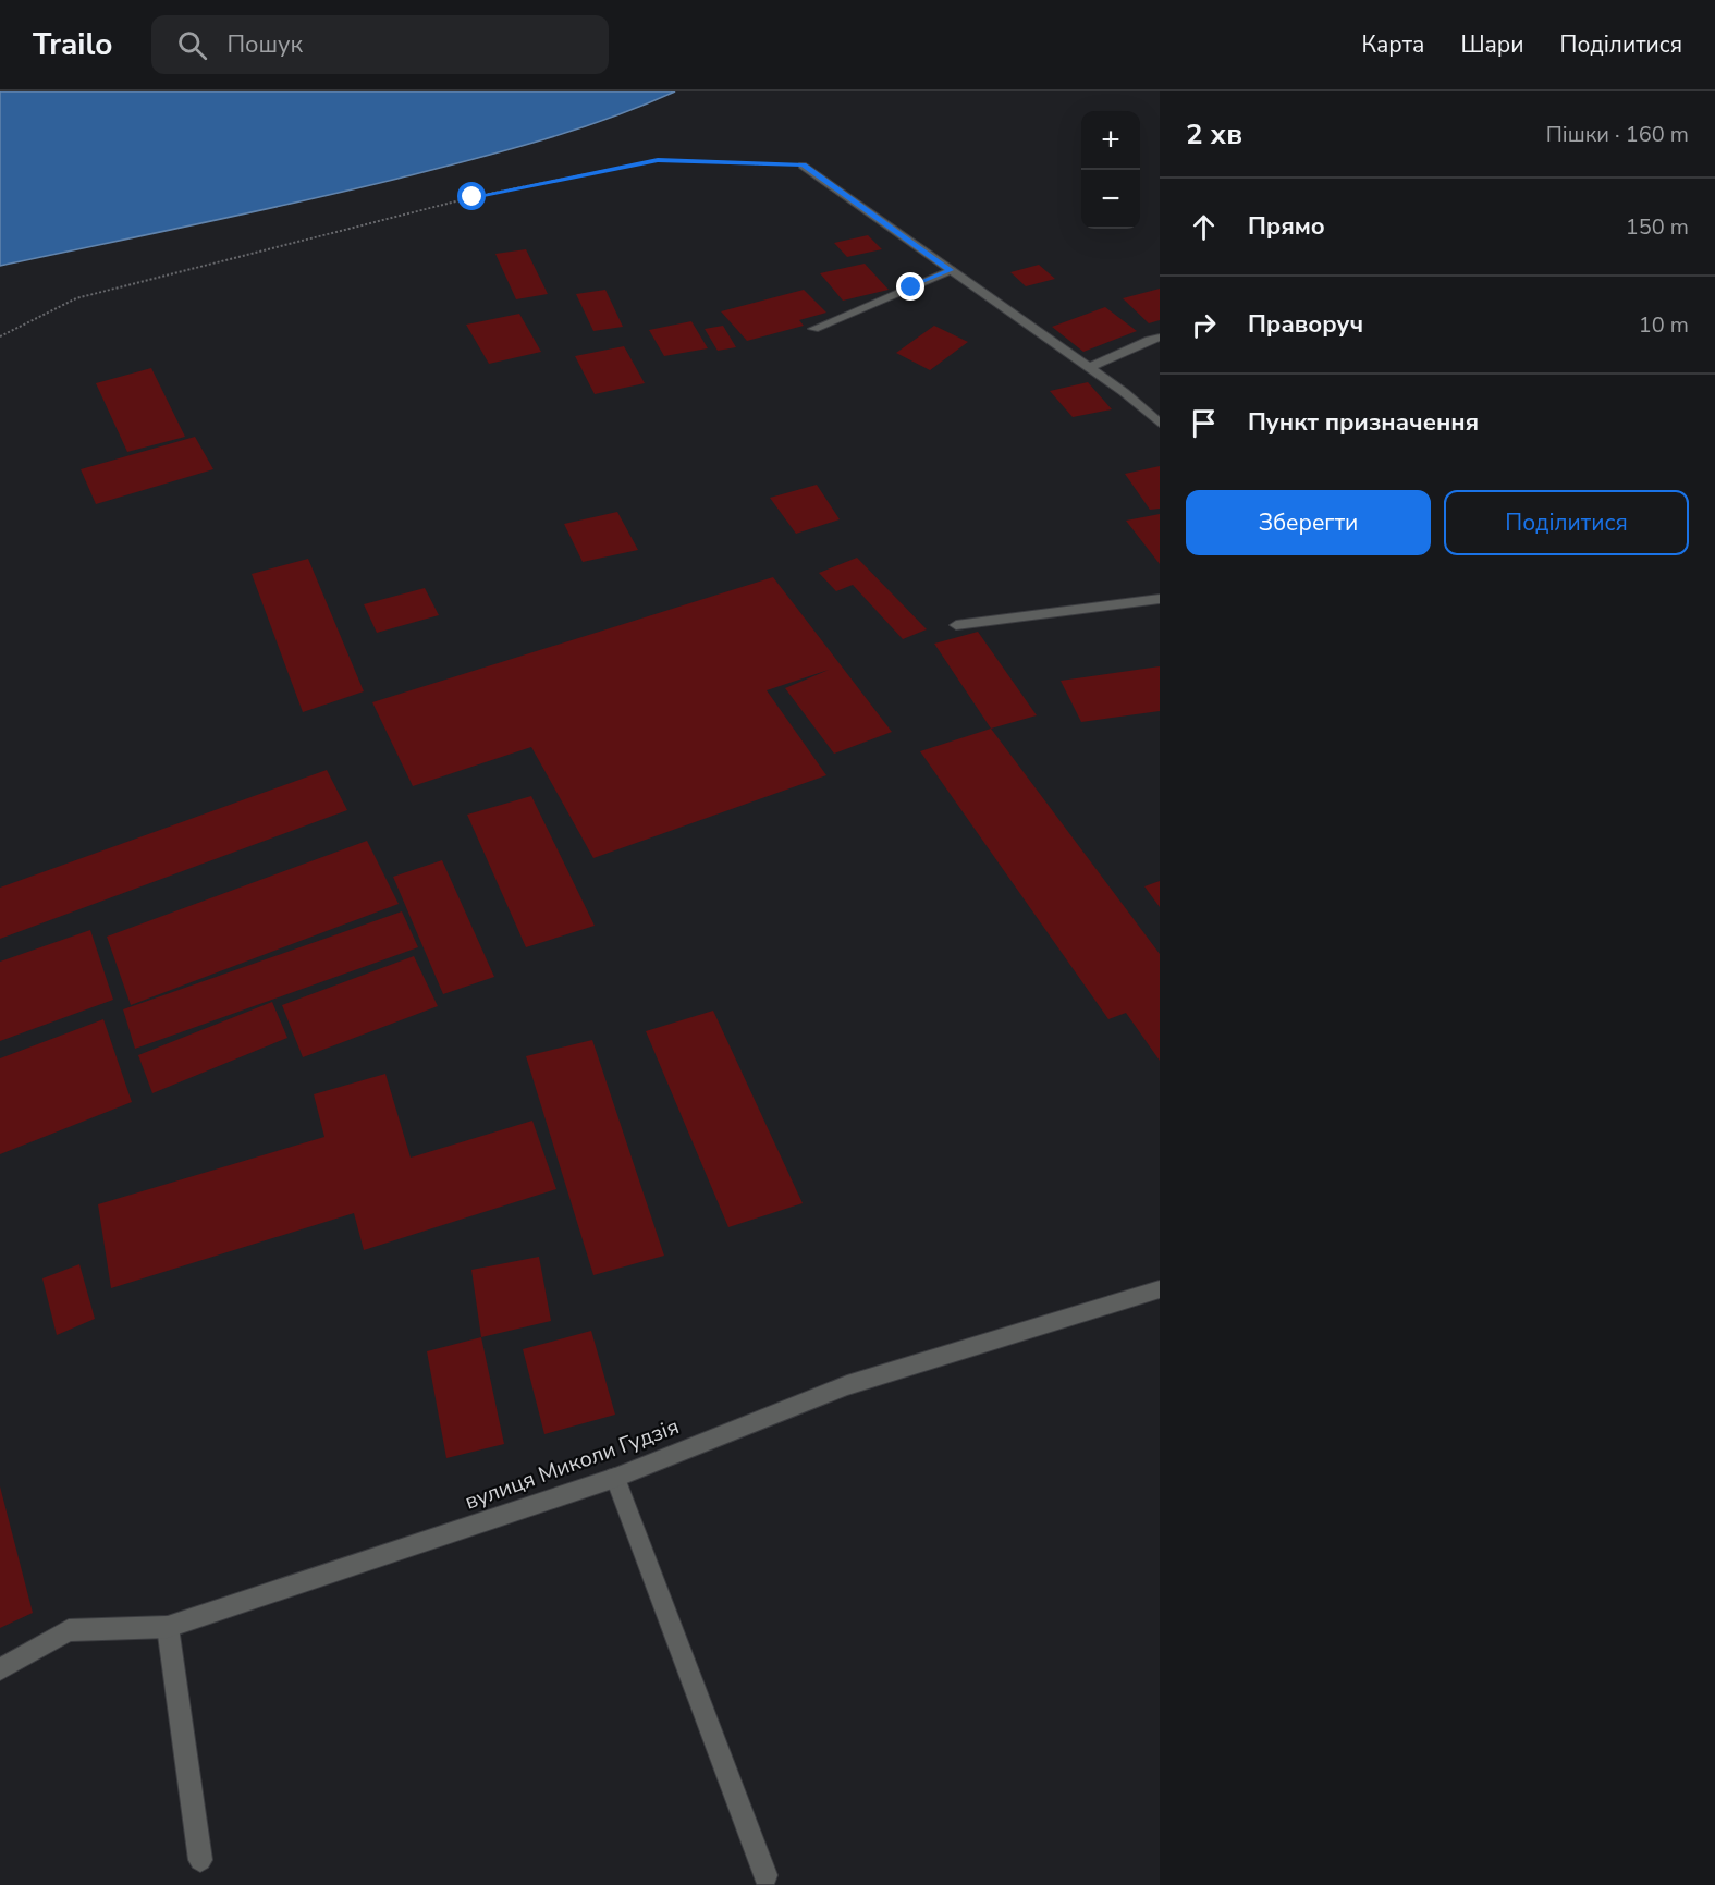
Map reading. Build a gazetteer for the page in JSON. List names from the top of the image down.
{
  "streets": {
    "street": ["вулиця Миколи Гудзія"]
  },
  "page": {
    "header": "Trailo",
    "search": "Пошук",
    "nav": ["Карта", "Шари", "Поділитися"],
    "heading": ["2 хв", "Пішки · 160 m"],
    "map_buttons": ["+", "−"],
    "list": [
      ["Прямо", "150 m"],
      ["Праворуч", "10 m"],
      "Пункт призначення"
    ],
    "buttons": ["Зберегти", "Поділитися"]
  }
}
